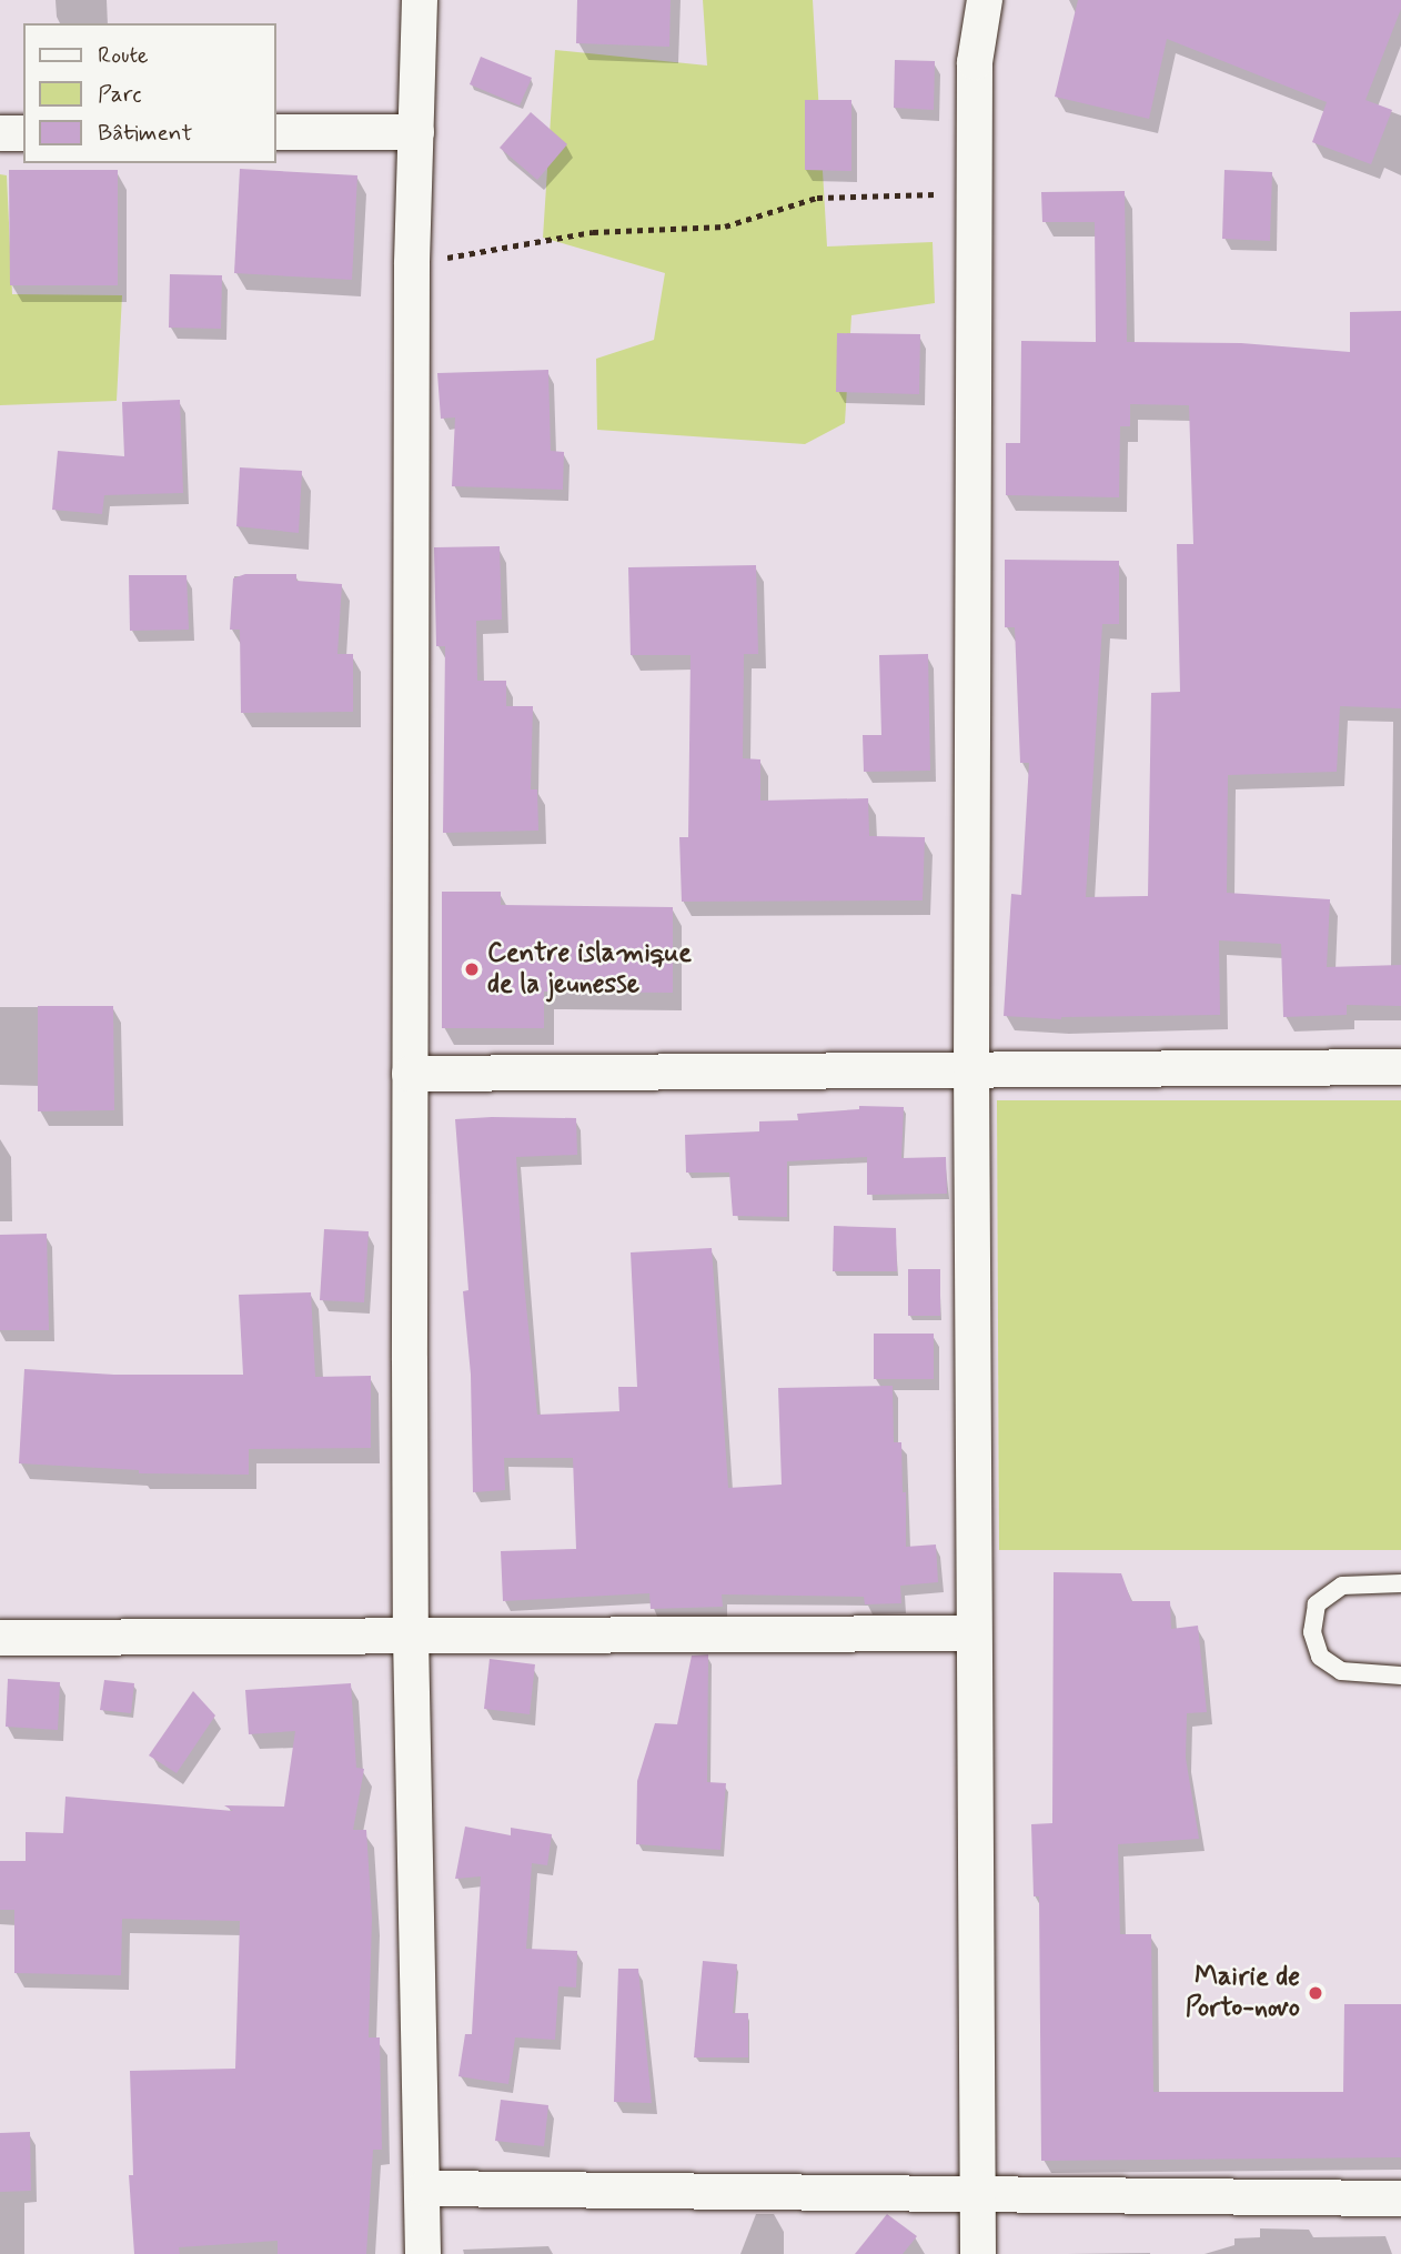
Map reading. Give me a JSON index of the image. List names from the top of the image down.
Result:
{
  "places": ["Centre islamique de la jeunesse", "Mairie de Porto-novo"],
  "legend": ["Route", "Parc", "Bâtiment"]
}
